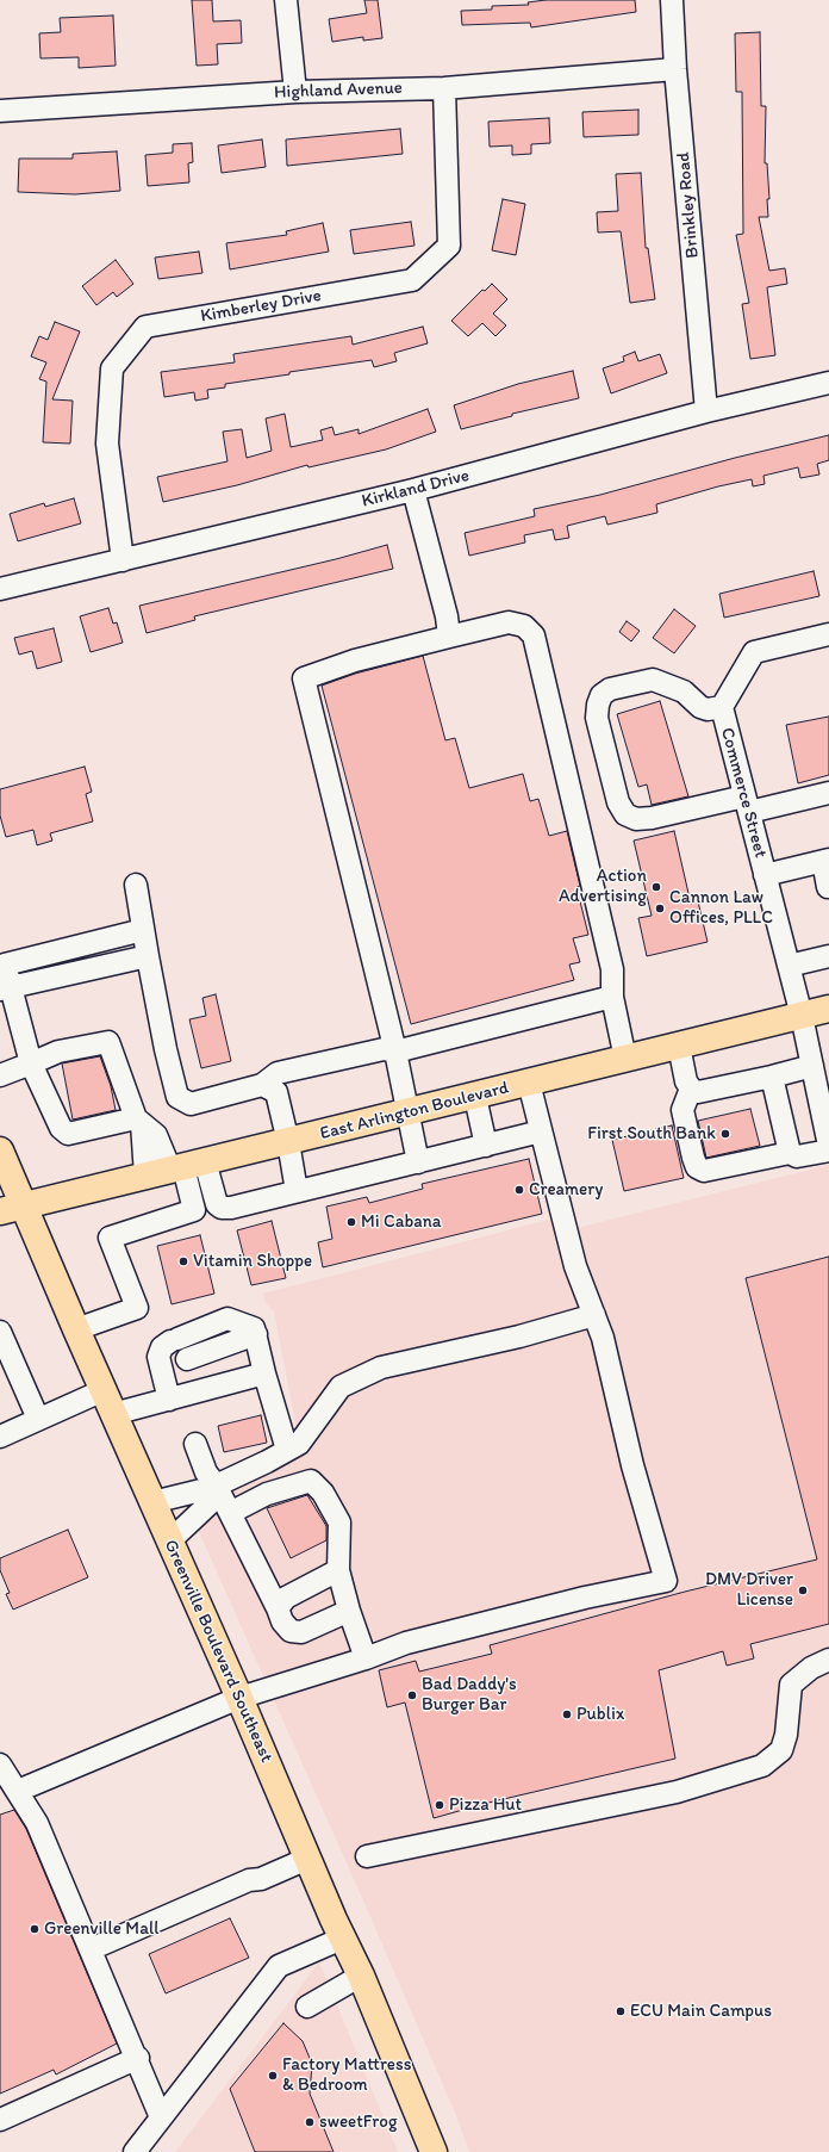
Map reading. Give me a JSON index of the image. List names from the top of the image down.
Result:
{
  "streets": {
    "main road": ["East Arlington Boulevard", "Greenville Boulevard Southeast"],
    "street": [
      "Highland Avenue",
      "Brinkley Road",
      "Kimberley Drive",
      "Kirkland Drive",
      "Commerce Street"
    ]
  },
  "crossings": [
    ["Highland Avenue", "Brinkley Road"],
    ["Highland Avenue", "Kimberley Drive"],
    ["Brinkley Road", "Kirkland Drive"],
    ["Kimberley Drive", "Kirkland Drive"],
    ["Commerce Street", "East Arlington Boulevard"],
    ["East Arlington Boulevard", "Greenville Boulevard Southeast"]
  ],
  "places": [
    "Action Advertising",
    "Cannon Law Offices, PLLC",
    "First South Bank",
    "Creamery",
    "Mi Cabana",
    "Vitamin Shoppe",
    "DMV Driver License",
    "Bad Daddy's Burger Bar",
    "Publix",
    "Pizza Hut",
    "Greenville Mall",
    "ECU Main Campus",
    "Factory Mattress & Bedroom",
    "sweetFrog"
  ]
}
